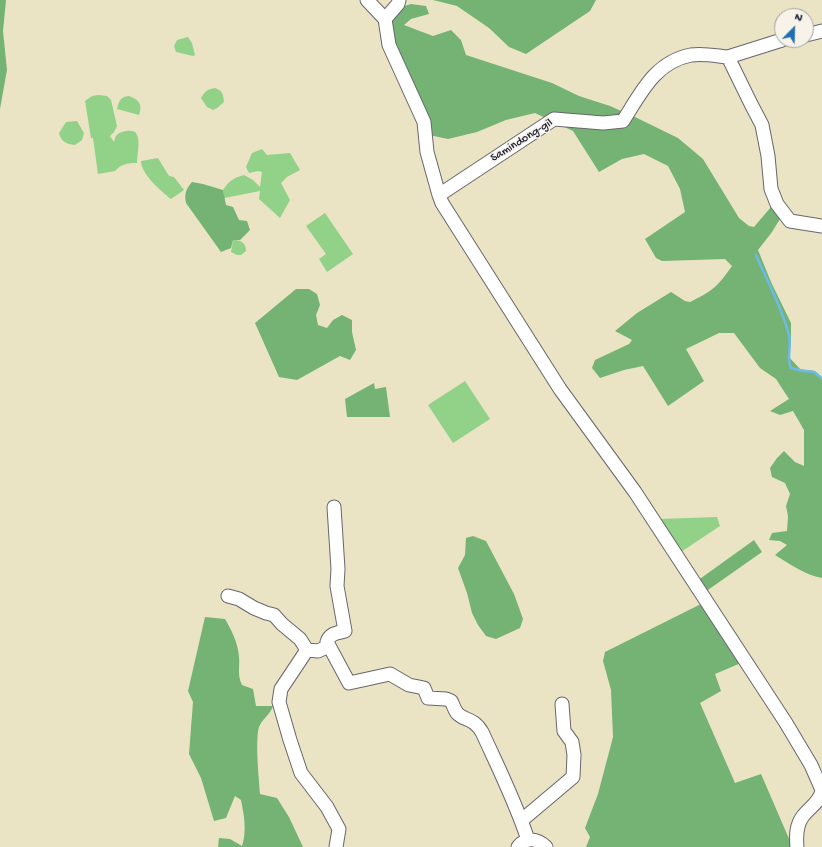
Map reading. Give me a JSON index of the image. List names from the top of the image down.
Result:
{
  "streets": {
    "street": ["Samindong-gil"]
  },
  "north": "top right"
}
